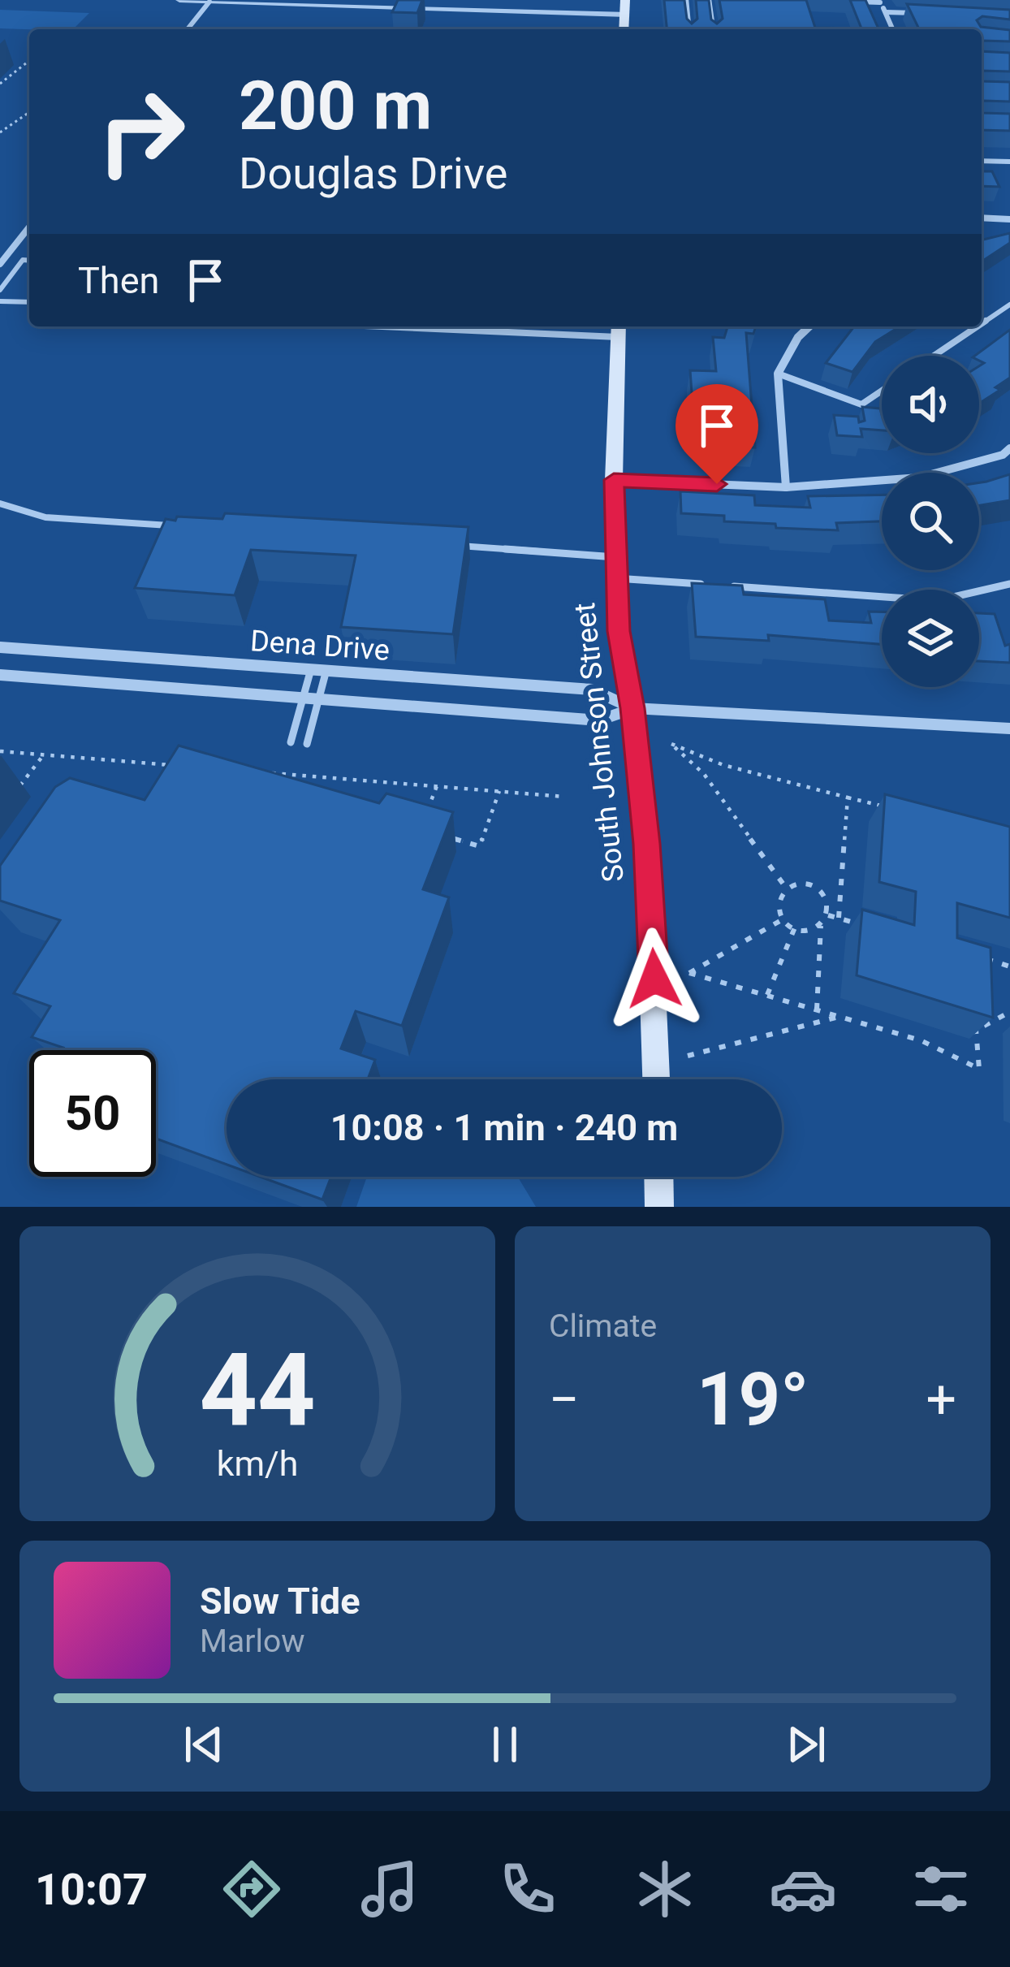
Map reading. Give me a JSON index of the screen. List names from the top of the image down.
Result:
{
  "streets": {
    "main road": ["South Johnson Street"],
    "street": ["Dena Drive"]
  },
  "crossings": [
    ["Dena Drive", "South Johnson Street"]
  ],
  "page": {
    "turn": ["200 m", "Douglas Drive"],
    "then": "Then",
    "limit": "50",
    "trip": "10:08 · 1 min · 240 m",
    "tile": "Climate",
    "heat": ["−", "19°", "+"],
    "song": ["Slow Tide", "Marlow"],
    "tabs": "10:07",
    "gauge": ["44", "km/h"]
  }
}
